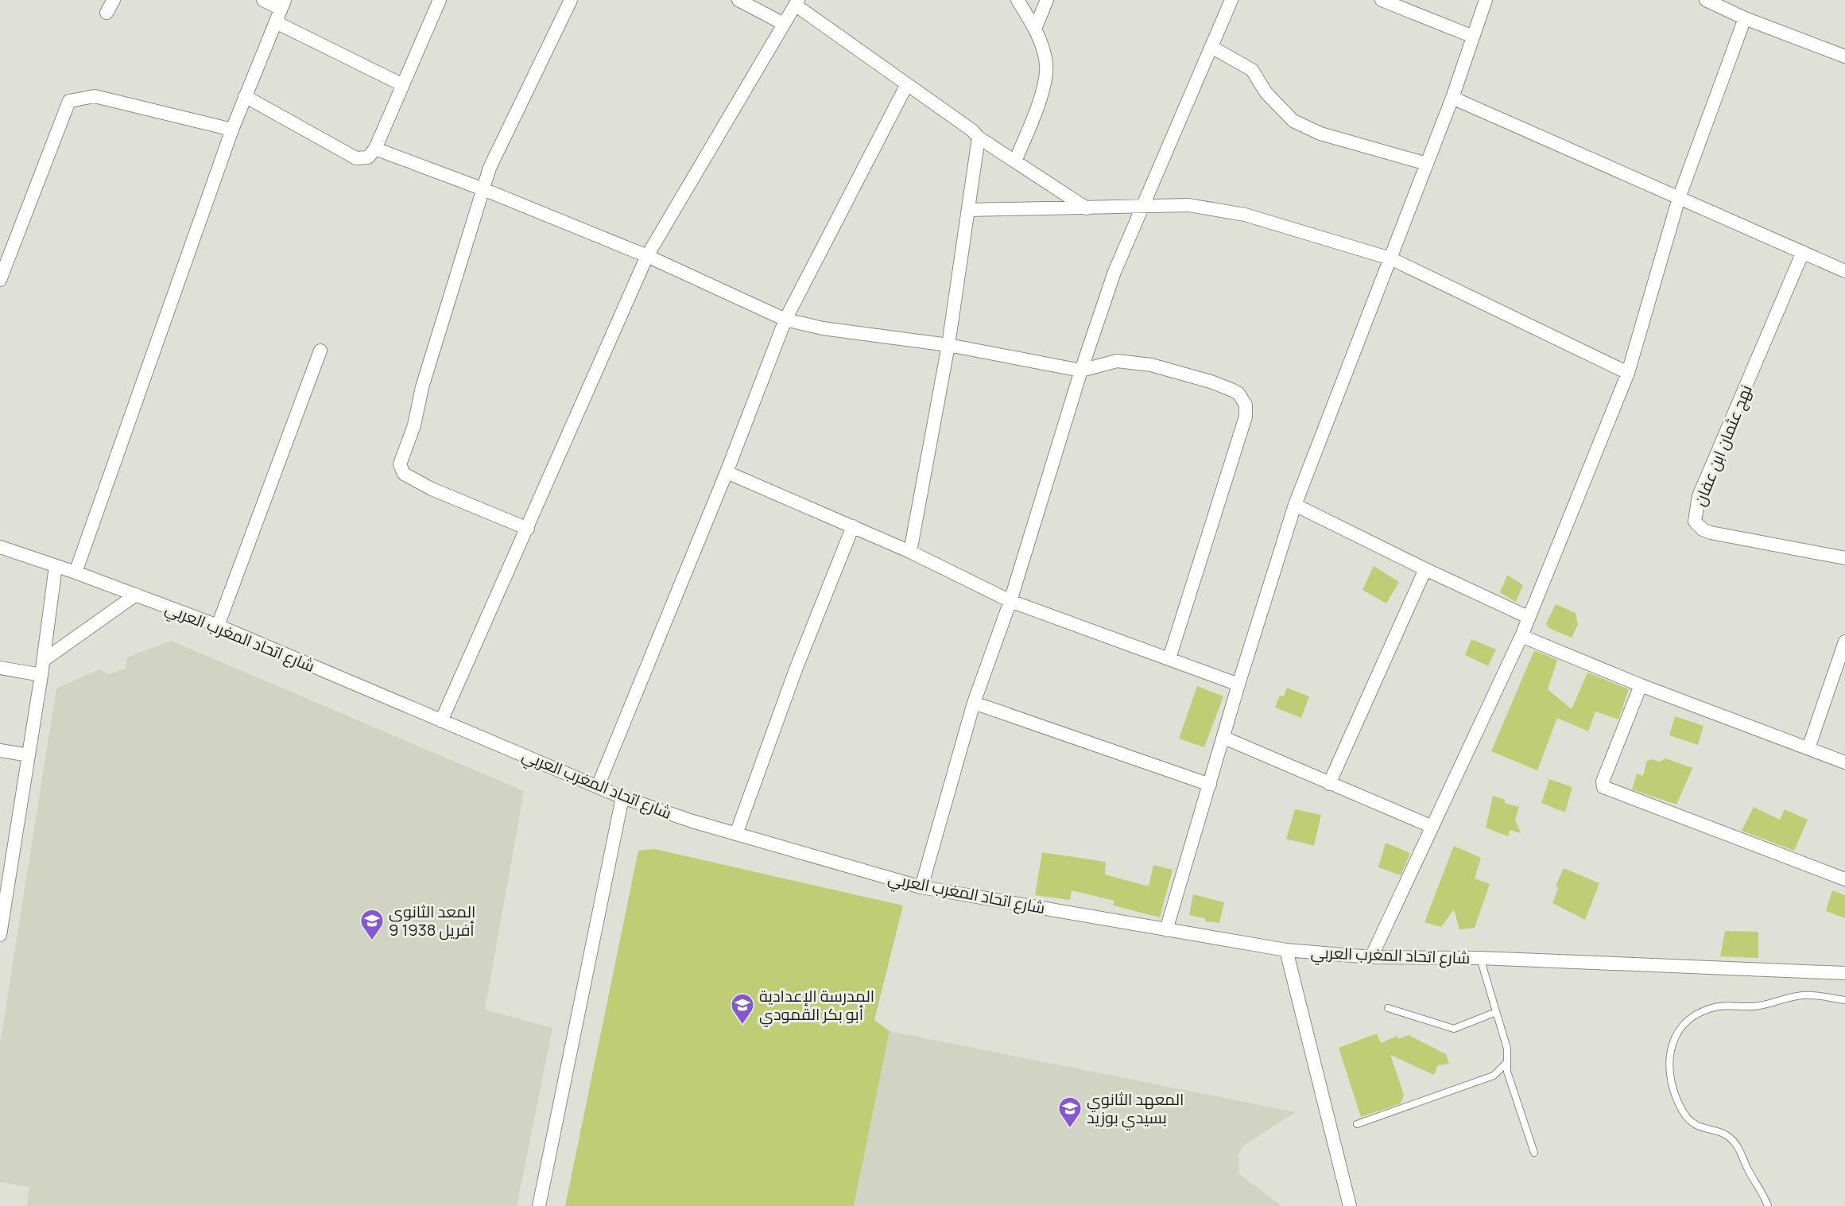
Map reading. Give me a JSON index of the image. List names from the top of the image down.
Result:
{
  "streets": {
    "street": ["نهج عثمان ابن عفان", "شارع اتحاد المغرب العربي"]
  },
  "places": {
    "school or university": ["المعد الثانوي 9 أفريل 1938", "المدرسة الإعدادية أبو بكر القمودي", "المعهد الثانوي بسيدي بوزيد"]
  }
}
